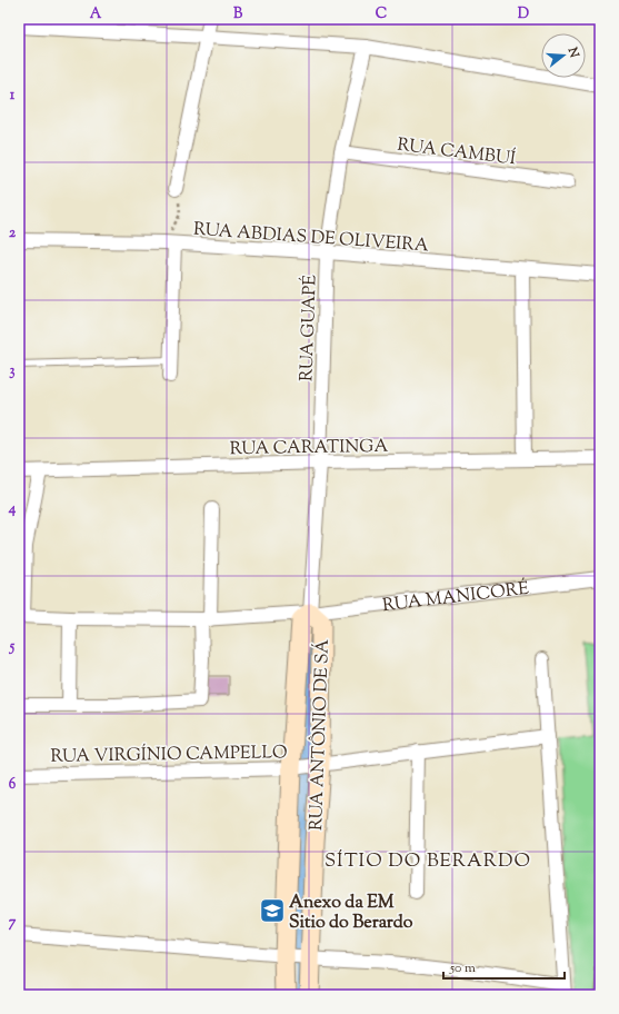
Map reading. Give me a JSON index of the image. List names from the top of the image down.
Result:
{
  "streets": {
    "street": [
      "RUA CAMBUÍ",
      "RUA ABDIAS DE OLIVEIRA",
      "RUA GUAPÉ",
      "RUA CARATINGA",
      "RUA MANICORÉ",
      "RUA ANTÔNIO DE SÁ",
      "RUA VIRGÍNIO CAMPELLO"
    ]
  },
  "crossings": [
    ["RUA CAMBUÍ", "RUA GUAPÉ"],
    ["RUA ABDIAS DE OLIVEIRA", "RUA GUAPÉ"],
    ["RUA GUAPÉ", "RUA CARATINGA"],
    ["RUA GUAPÉ", "RUA MANICORÉ"],
    ["RUA GUAPÉ", "RUA ANTÔNIO DE SÁ"],
    ["RUA MANICORÉ", "RUA ANTÔNIO DE SÁ"],
    ["RUA ANTÔNIO DE SÁ", "RUA VIRGÍNIO CAMPELLO"]
  ],
  "districts": ["SÍTIO DO BERARDO"],
  "places": {
    "school or university": ["Anexo da EM Sitio do Berardo"]
  },
  "scale_bar": "50 m",
  "north": "right",
  "grid": {
    "columns": [
      "A",
      "B",
      "C",
      "D"
    ],
    "rows": [
      "1",
      "2",
      "3",
      "4",
      "5",
      "6",
      "7"
    ]
  }
}
